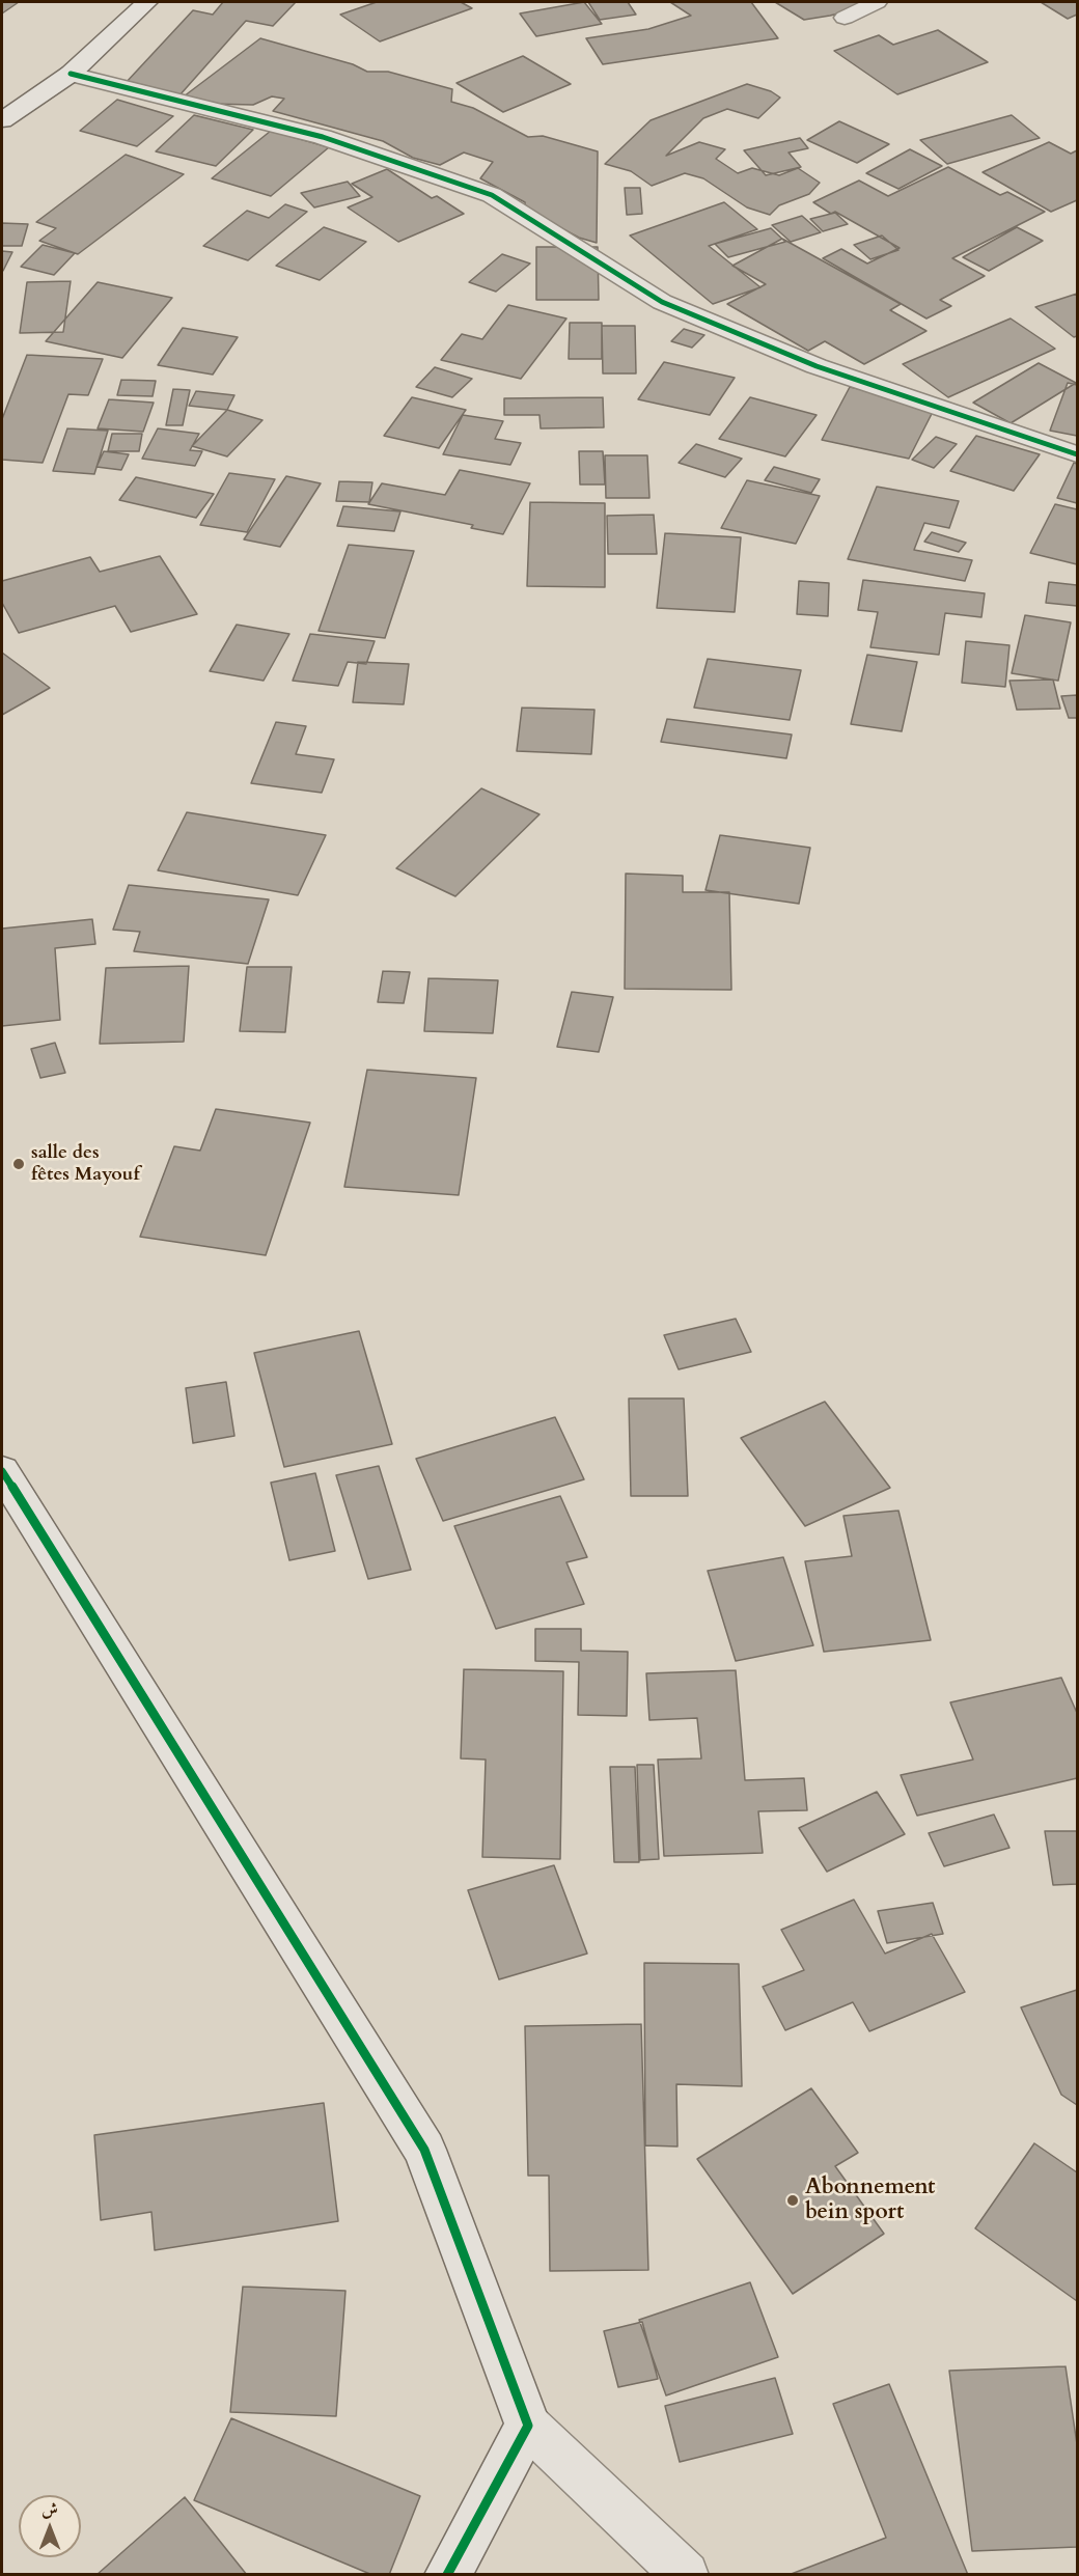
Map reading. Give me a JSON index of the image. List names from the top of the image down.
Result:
{
  "places": ["salle des fêtes Mayouf", "Abonnement bein sport"],
  "north": "top"
}
